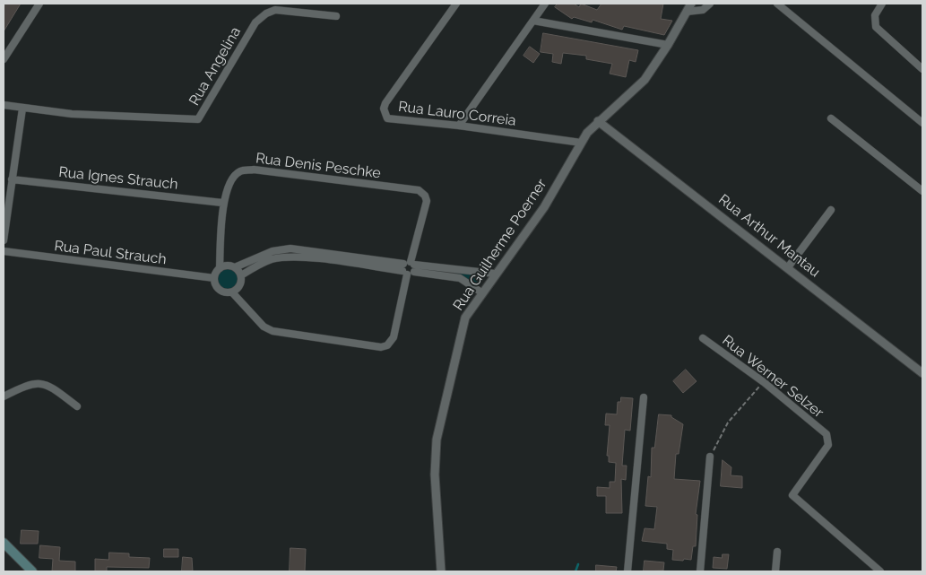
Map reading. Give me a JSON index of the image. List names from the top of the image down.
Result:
{
  "streets": {
    "street": [
      "Rua Angelina",
      "Rua Lauro Correia",
      "Rua Denis Peschke",
      "Rua Ignes Strauch",
      "Rua Arthur Mantau",
      "Rua Guilherme Poerner",
      "Rua Paul Strauch",
      "Rua Werner Selzer"
    ]
  },
  "crossings": [
    ["Rua Lauro Correia", "Rua Guilherme Poerner"],
    ["Rua Denis Peschke", "Rua Ignes Strauch"],
    ["Rua Denis Peschke", "Rua Paul Strauch"],
    ["Rua Arthur Mantau", "Rua Guilherme Poerner"]
  ]
}
